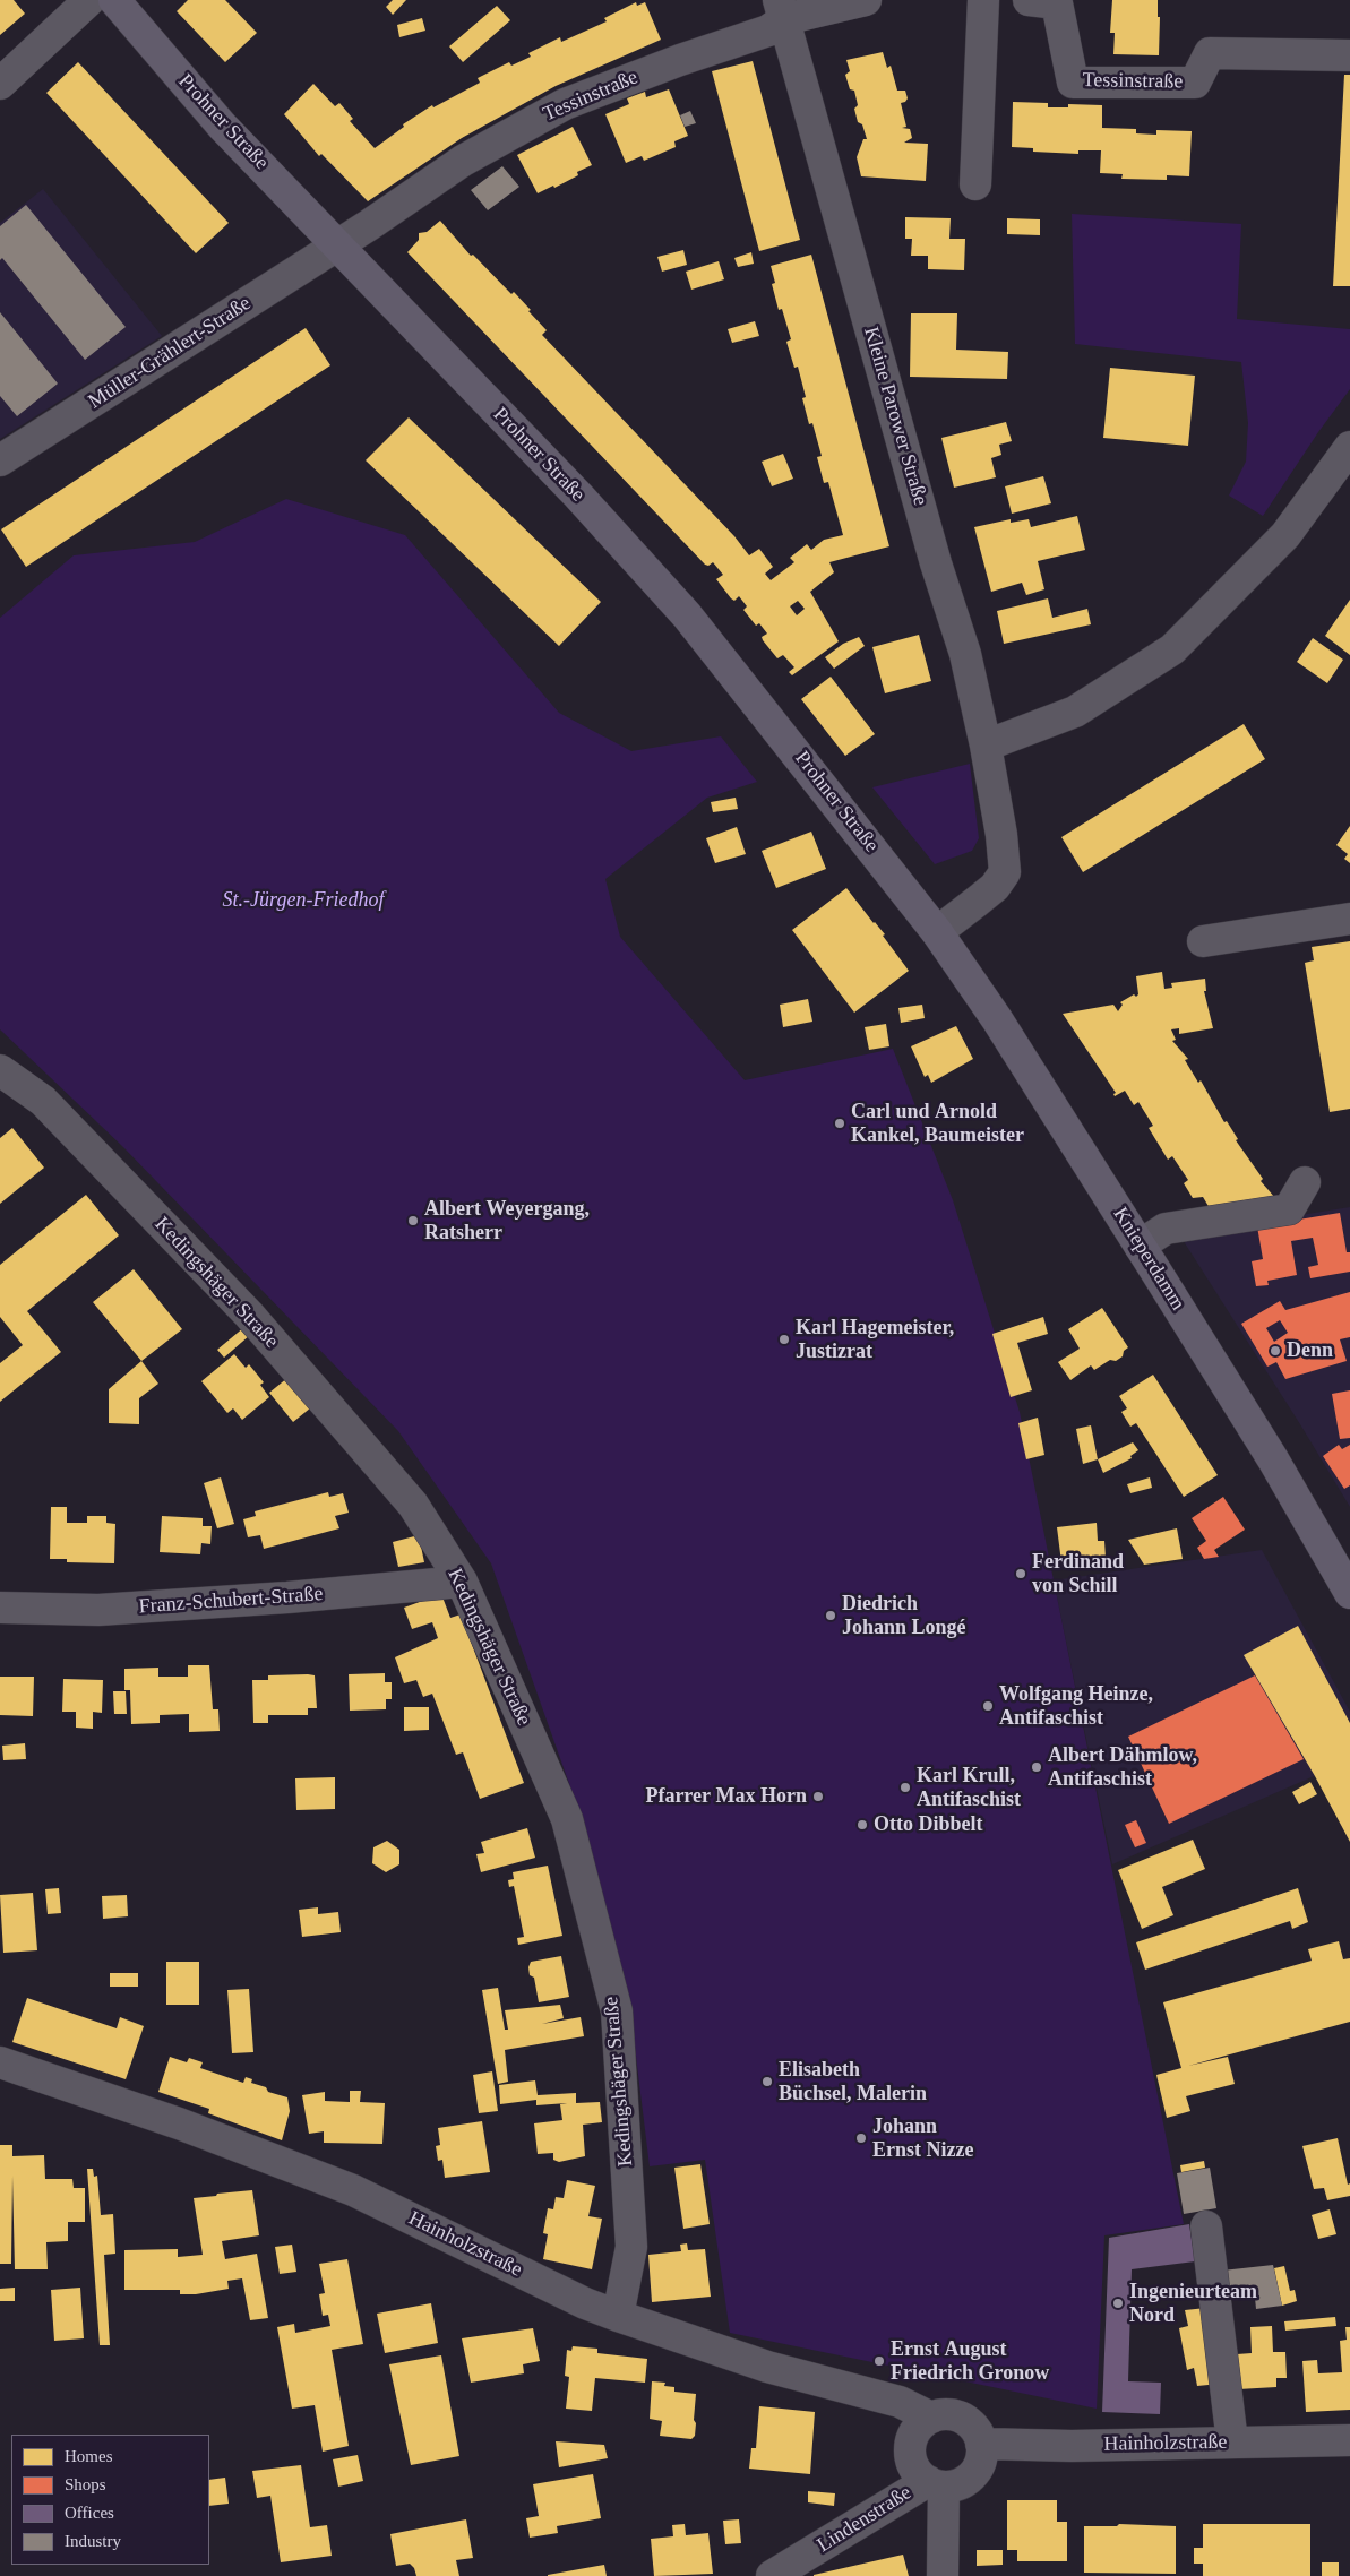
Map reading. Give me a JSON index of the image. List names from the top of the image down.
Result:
{
  "streets": {
    "main road": ["Prohner Straße", "Knieperdamm"],
    "street": [
      "Tessinstraße",
      "Müller-Grählert-Straße",
      "Kleine Parower Straße",
      "Kedingshäger Straße",
      "Franz-Schubert-Straße",
      "Hainholzstraße",
      "Lindenstraße"
    ]
  },
  "crossings": [
    ["Tessinstraße", "Prohner Straße"],
    ["Tessinstraße", "Müller-Grählert-Straße"],
    ["Tessinstraße", "Kleine Parower Straße"],
    ["Prohner Straße", "Müller-Grählert-Straße"],
    ["Prohner Straße", "Kleine Parower Straße"],
    ["Prohner Straße", "Knieperdamm"],
    ["Kleine Parower Straße", "Knieperdamm"],
    ["Kedingshäger Straße", "Franz-Schubert-Straße"],
    ["Kedingshäger Straße", "Hainholzstraße"],
    ["Hainholzstraße", "Lindenstraße"]
  ],
  "parks": ["St.-Jürgen-Friedhof"],
  "places": [
    "Carl und Arnold Kankel, Baumeister",
    "Albert Weyergang, Ratsherr",
    "Karl Hagemeister, Justizrat",
    "Denn",
    "Ferdinand von Schill",
    "Diedrich Johann Longé",
    "Wolfgang Heinze, Antifaschist",
    "Albert Dähmlow, Antifaschist",
    "Karl Krull, Antifaschist",
    "Pfarrer Max Horn",
    "Otto Dibbelt",
    "Elisabeth Büchsel, Malerin",
    "Johann Ernst Nizze",
    "Ingenieurteam Nord",
    "Ernst August Friedrich Gronow"
  ],
  "legend": [
    "Homes",
    "Shops",
    "Offices",
    "Industry"
  ]
}
